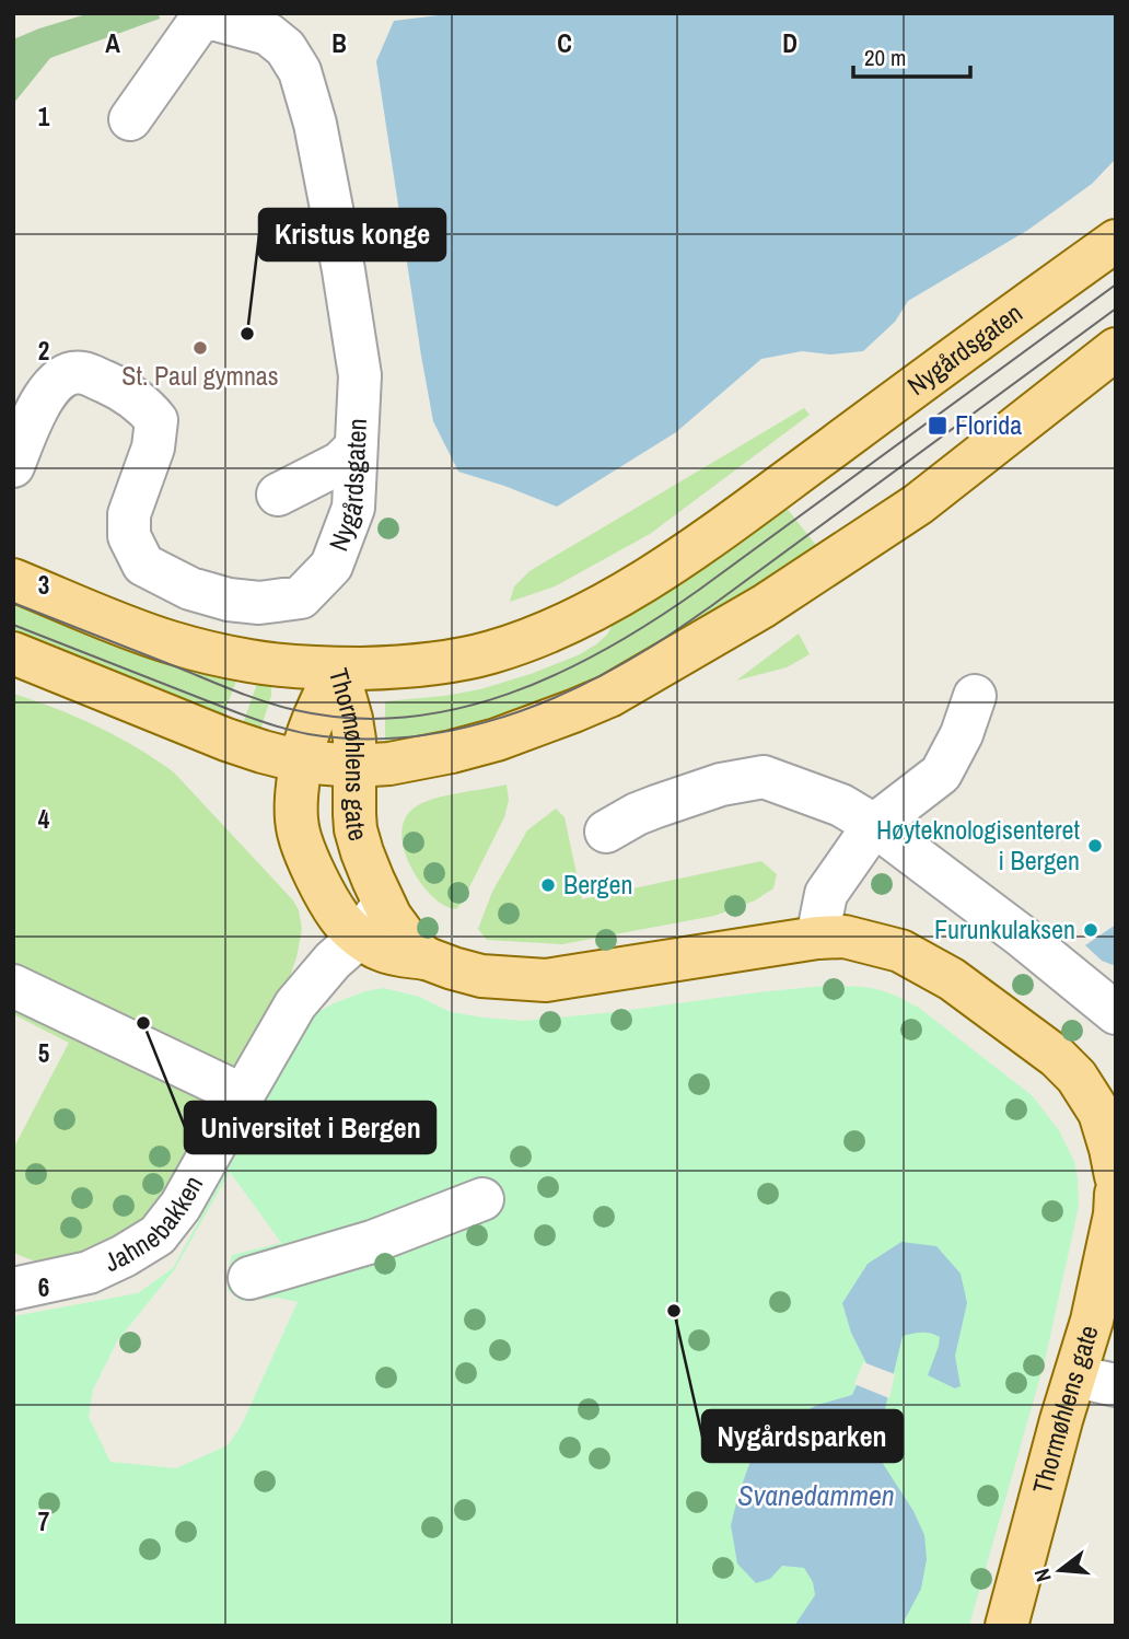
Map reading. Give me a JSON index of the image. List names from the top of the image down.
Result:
{
  "streets": {
    "main road": ["Nygårdsgaten", "Thormøhlens gate"],
    "street": ["Jahnebakken"]
  },
  "crossings": [
    ["Nygårdsgaten", "Thormøhlens gate"],
    ["Thormøhlens gate", "Jahnebakken"]
  ],
  "water": ["Svanedammen"],
  "places": {
    "other": [
      "Kristus konge",
      "St. Paul gymnas",
      "Høyteknologisenteret i Bergen",
      "Bergen",
      "Furunkulaksen",
      "Universitet i Bergen",
      "Nygårdsparken"
    ],
    "transit": ["Florida"]
  },
  "scale_bar": "20 m",
  "north": "left",
  "grid": {
    "columns": [
      "A",
      "B",
      "C",
      "D"
    ],
    "rows": [
      "1",
      "2",
      "3",
      "4",
      "5",
      "6",
      "7"
    ]
  }
}
